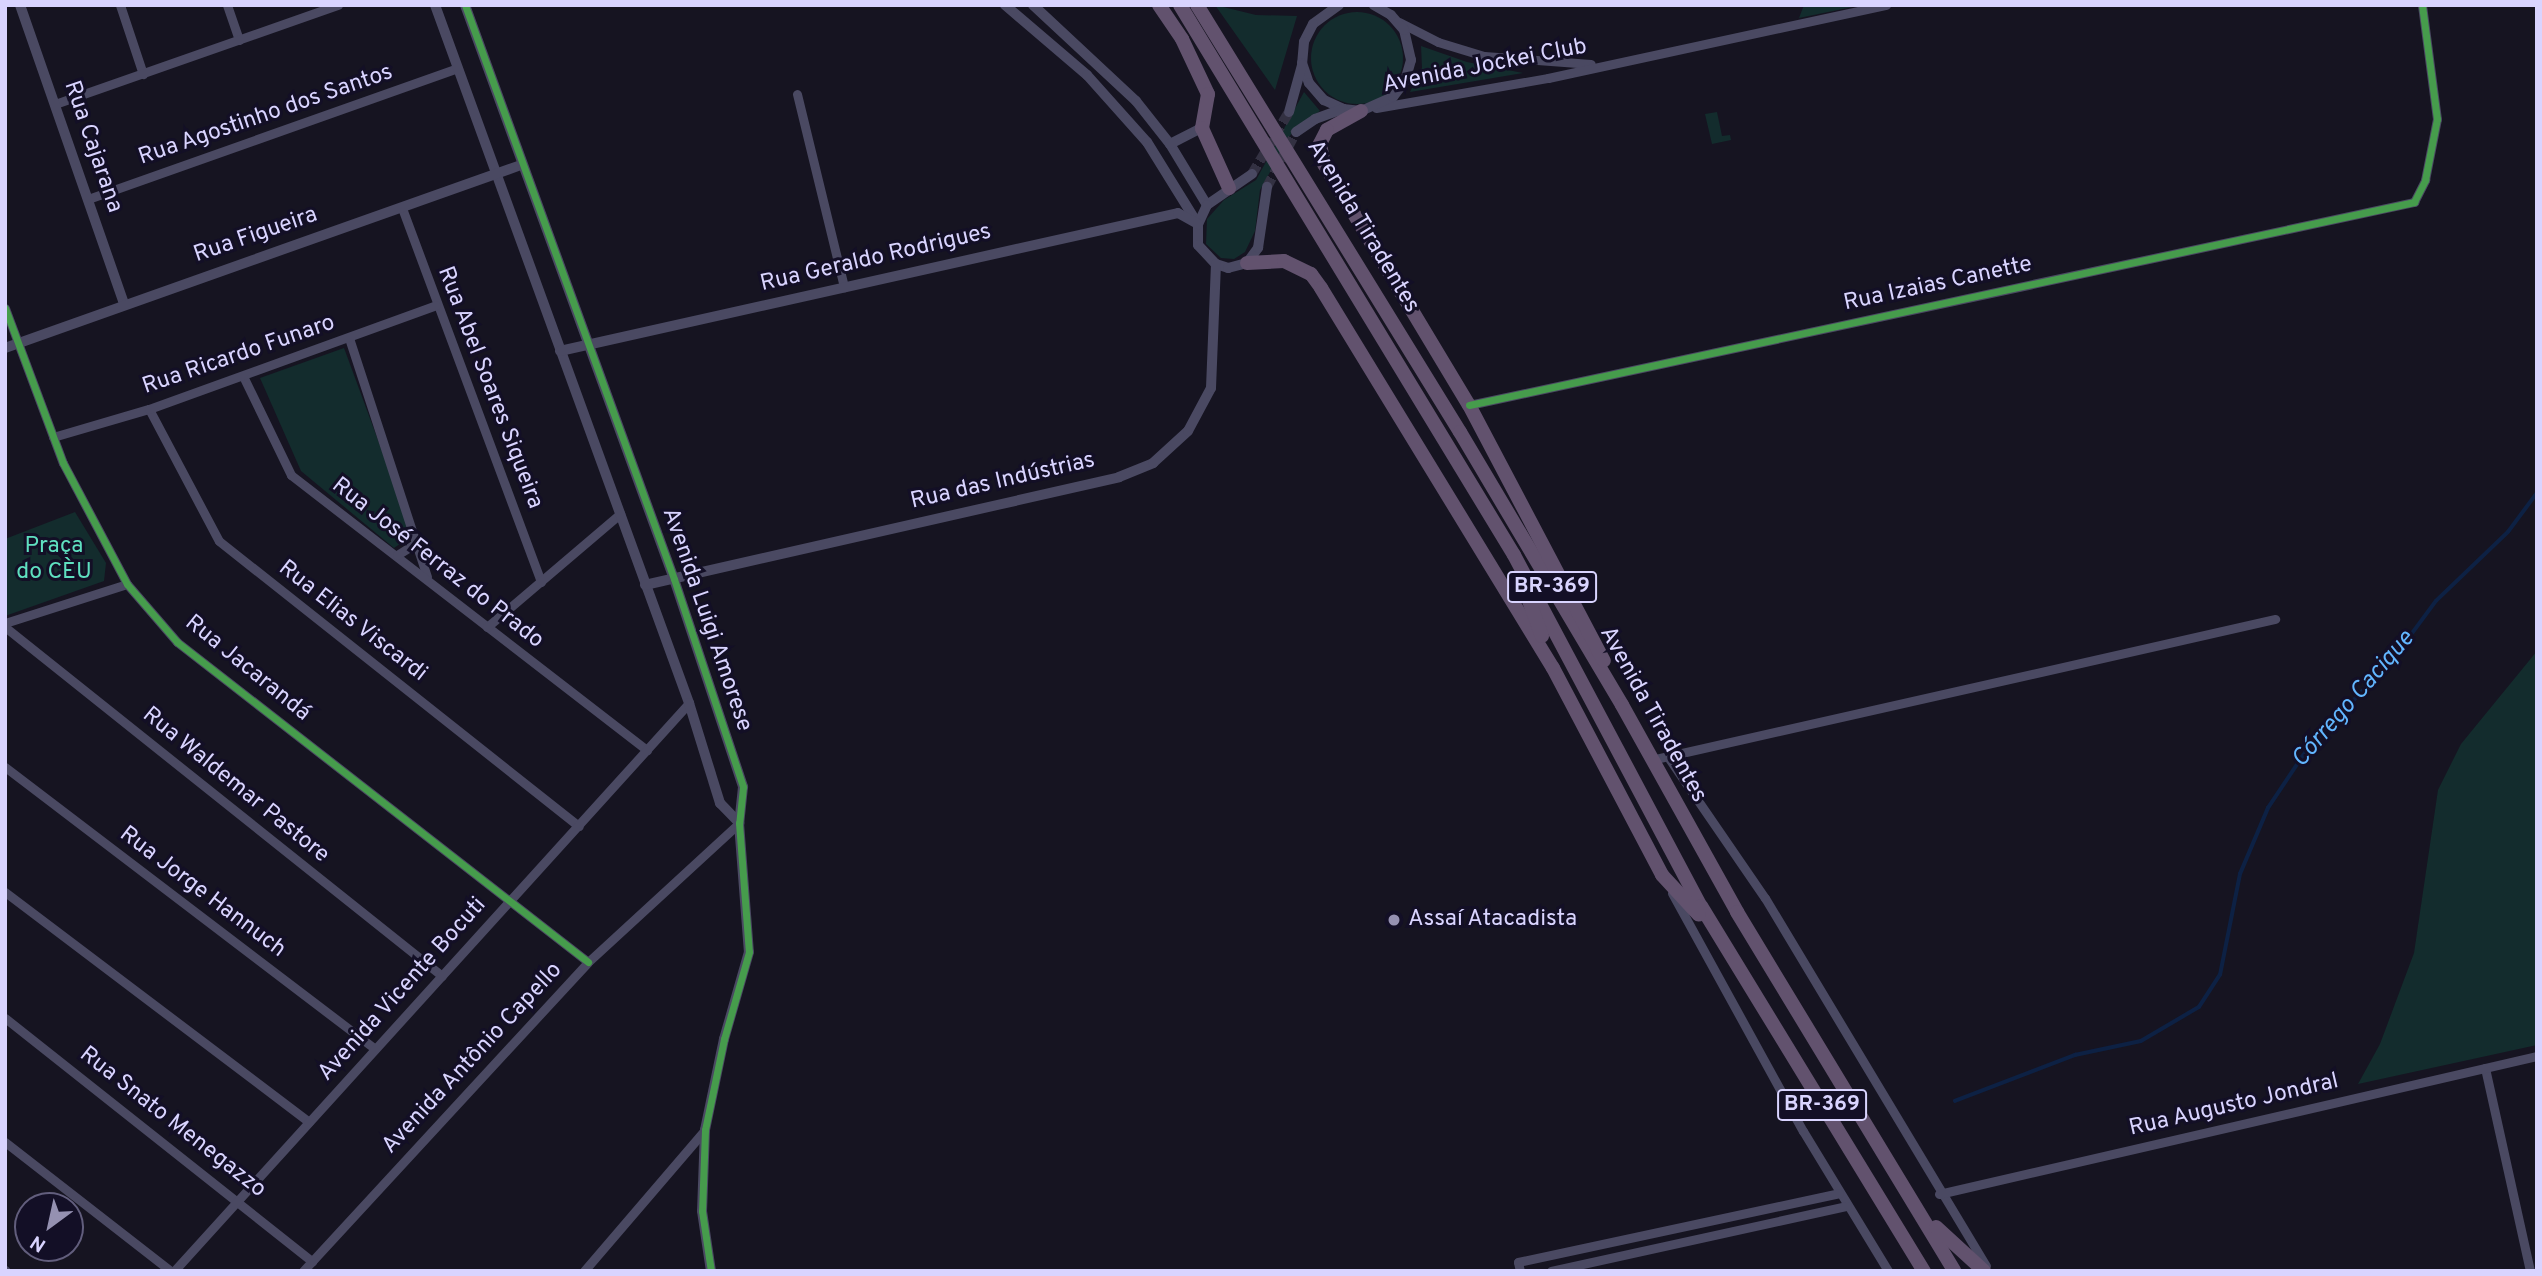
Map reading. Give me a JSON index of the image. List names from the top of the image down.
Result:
{
  "streets": {
    "highway": ["Avenida Tiradentes", "BR-369"],
    "street": [
      "Avenida Jockei Club",
      "Rua Agostinho dos Santos",
      "Rua Cajarana",
      "Rua Figueira",
      "Rua Geraldo Rodrigues",
      "Rua Izaias Canette",
      "Rua Ricardo Funaro",
      "Rua Abel Soares Siqueira",
      "Rua das Indústrias",
      "Rua José Ferraz do Prado",
      "Avenida Luigi Amorese",
      "Rua Elias Viscardi",
      "Rua Jacarandá",
      "Rua Waldemar Pastore",
      "Rua Jorge Hannuch",
      "Avenida Vicente Bocuti",
      "Avenida Antônio Capello",
      "Rua Augusto Jondral",
      "Rua Snato Menegazzo"
    ]
  },
  "crossings": [
    ["Rua Agostinho dos Santos", "Rua Cajarana"],
    ["Rua Agostinho dos Santos", "Avenida Luigi Amorese"],
    ["Rua Cajarana", "Rua Figueira"],
    ["Rua Figueira", "Rua Abel Soares Siqueira"],
    ["Rua Figueira", "Avenida Luigi Amorese"],
    ["Rua Figueira", "Rua Jacarandá"],
    ["Rua Geraldo Rodrigues", "Avenida Luigi Amorese"],
    ["Rua Ricardo Funaro", "Rua Abel Soares Siqueira"],
    ["Rua Ricardo Funaro", "Rua José Ferraz do Prado"],
    ["Rua Ricardo Funaro", "Rua Elias Viscardi"],
    ["Rua Ricardo Funaro", "Rua Jacarandá"],
    ["Rua das Indústrias", "Avenida Luigi Amorese"],
    ["Rua José Ferraz do Prado", "Avenida Vicente Bocuti"],
    ["Avenida Luigi Amorese", "Avenida Vicente Bocuti"],
    ["Avenida Luigi Amorese", "Avenida Antônio Capello"],
    ["Rua Elias Viscardi", "Avenida Vicente Bocuti"],
    ["Rua Jacarandá", "Avenida Vicente Bocuti"],
    ["Rua Jacarandá", "Avenida Antônio Capello"],
    ["Rua Waldemar Pastore", "Avenida Vicente Bocuti"],
    ["Rua Jorge Hannuch", "Avenida Vicente Bocuti"],
    ["Avenida Vicente Bocuti", "Rua Snato Menegazzo"],
    ["Avenida Antônio Capello", "Rua Snato Menegazzo"]
  ],
  "water": ["Córrego Cacique"],
  "parks": ["Praça do CÈU"],
  "places": ["Assaí Atacadista"],
  "north": "bottom left"
}
